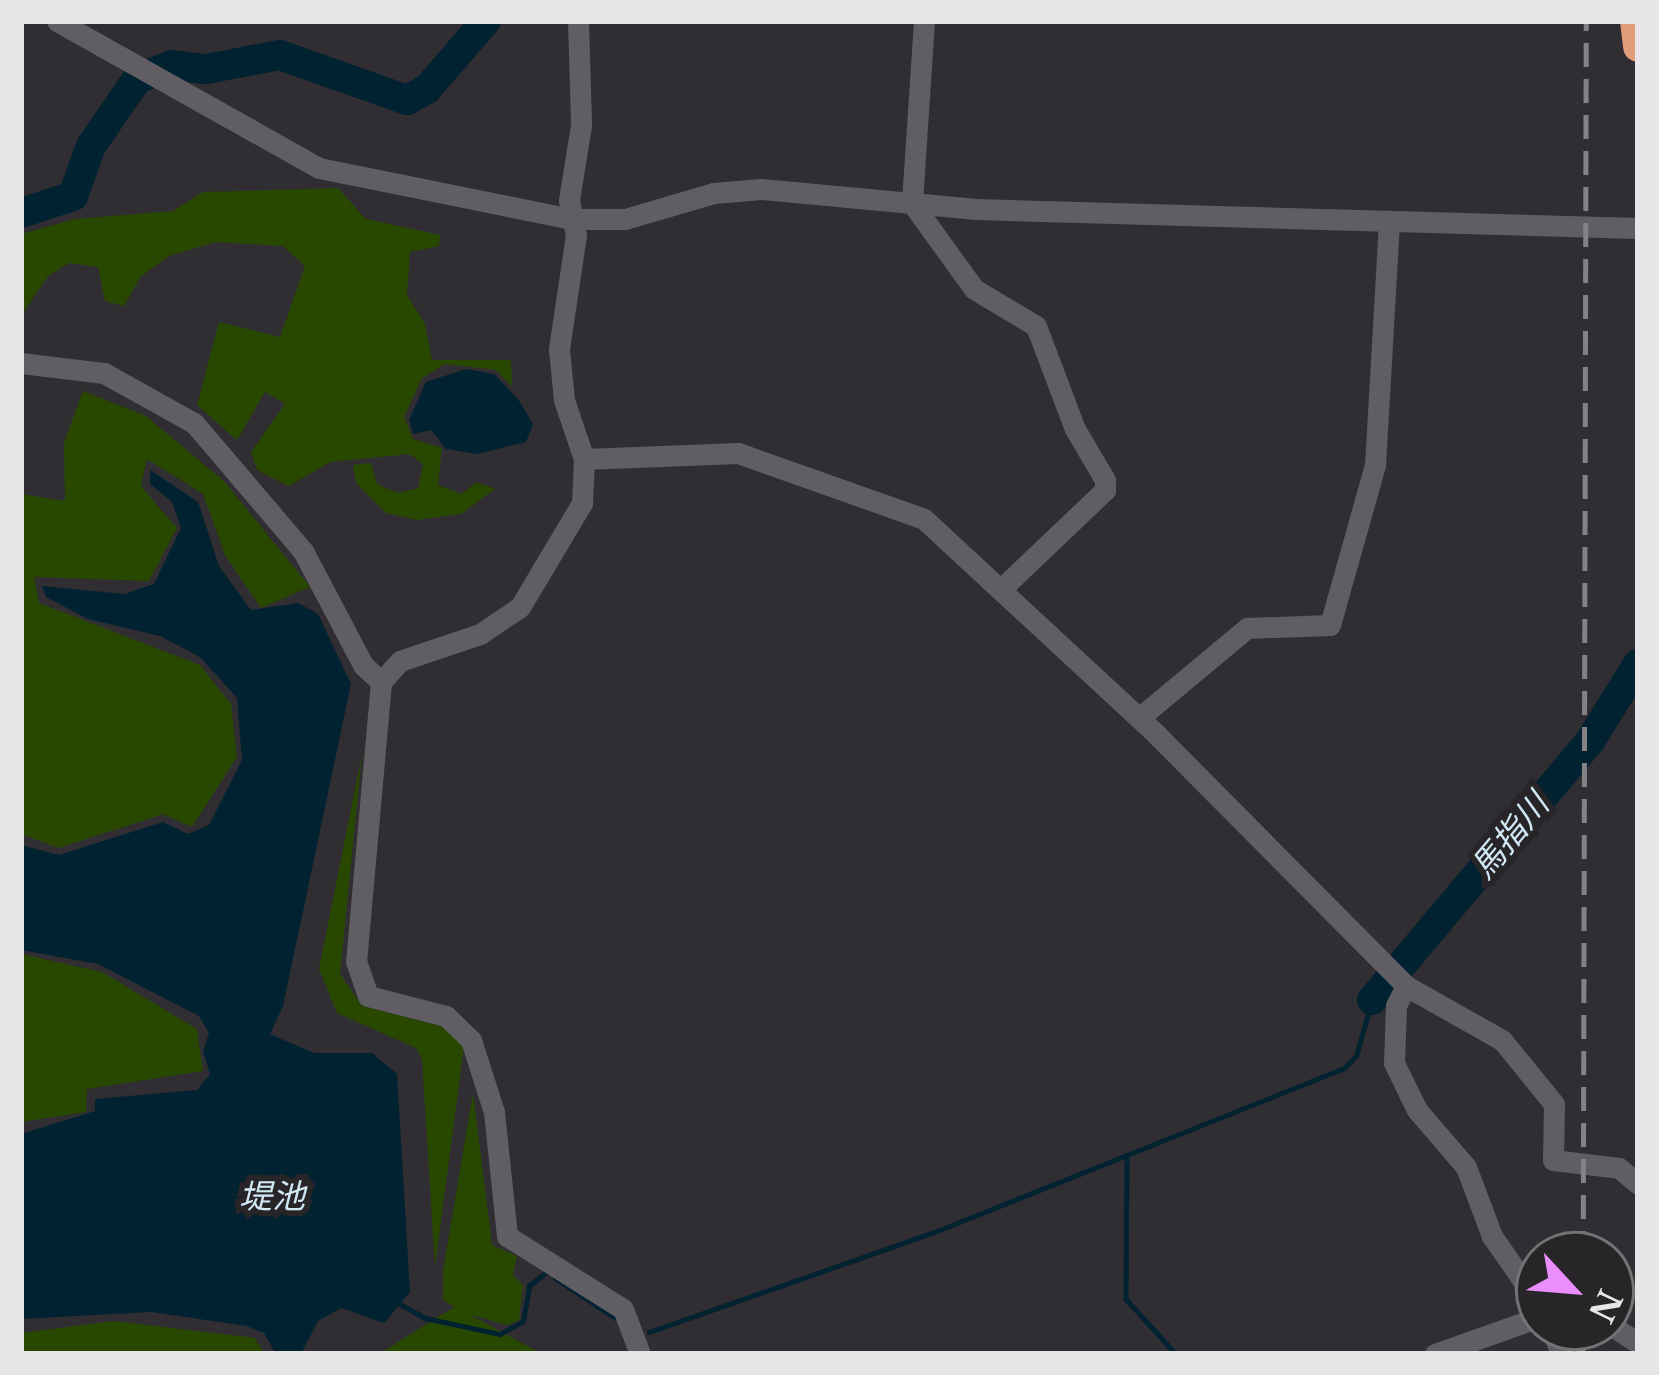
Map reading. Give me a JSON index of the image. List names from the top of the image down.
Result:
{
  "water": ["馬指川", "堤池"],
  "north": "bottom right"
}
